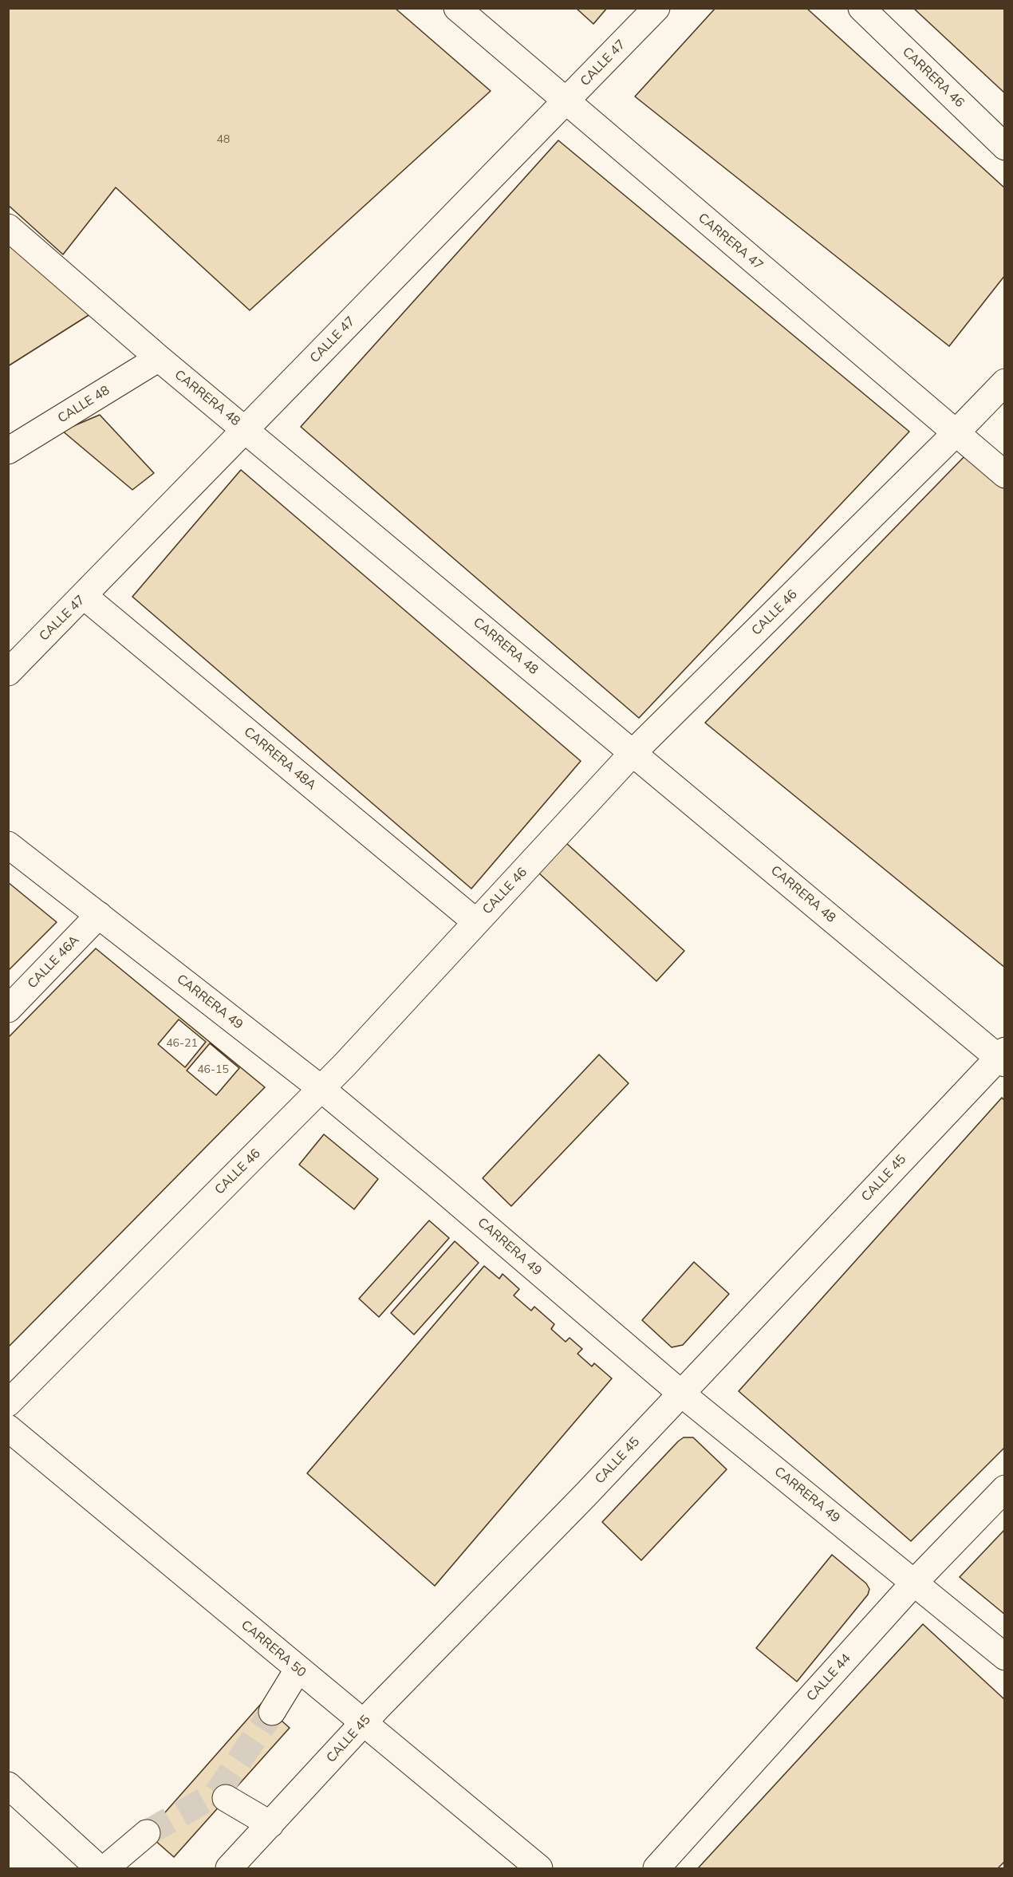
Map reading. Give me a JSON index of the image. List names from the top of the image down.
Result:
{
  "streets": {
    "street": [
      "CALLE 47",
      "CARRERA 46",
      "CARRERA 47",
      "CARRERA 48",
      "CALLE 48",
      "CALLE 46",
      "CARRERA 48A",
      "CALLE 46A",
      "CARRERA 49",
      "CALLE 45",
      "CARRERA 50",
      "CALLE 44"
    ]
  },
  "crossings": [
    ["CALLE 47", "CARRERA 47"],
    ["CALLE 47", "CARRERA 48"],
    ["CALLE 47", "CARRERA 48A"],
    ["CARRERA 47", "CALLE 46"],
    ["CARRERA 48", "CALLE 48"],
    ["CARRERA 48", "CALLE 46"],
    ["CARRERA 48", "CALLE 45"],
    ["CALLE 46", "CARRERA 48A"],
    ["CALLE 46", "CARRERA 49"],
    ["CALLE 46A", "CARRERA 49"],
    ["CARRERA 49", "CALLE 45"],
    ["CARRERA 49", "CALLE 44"],
    ["CALLE 45", "CARRERA 50"]
  ],
  "house_numbers": ["48", "46-21", "46-15"]
}
